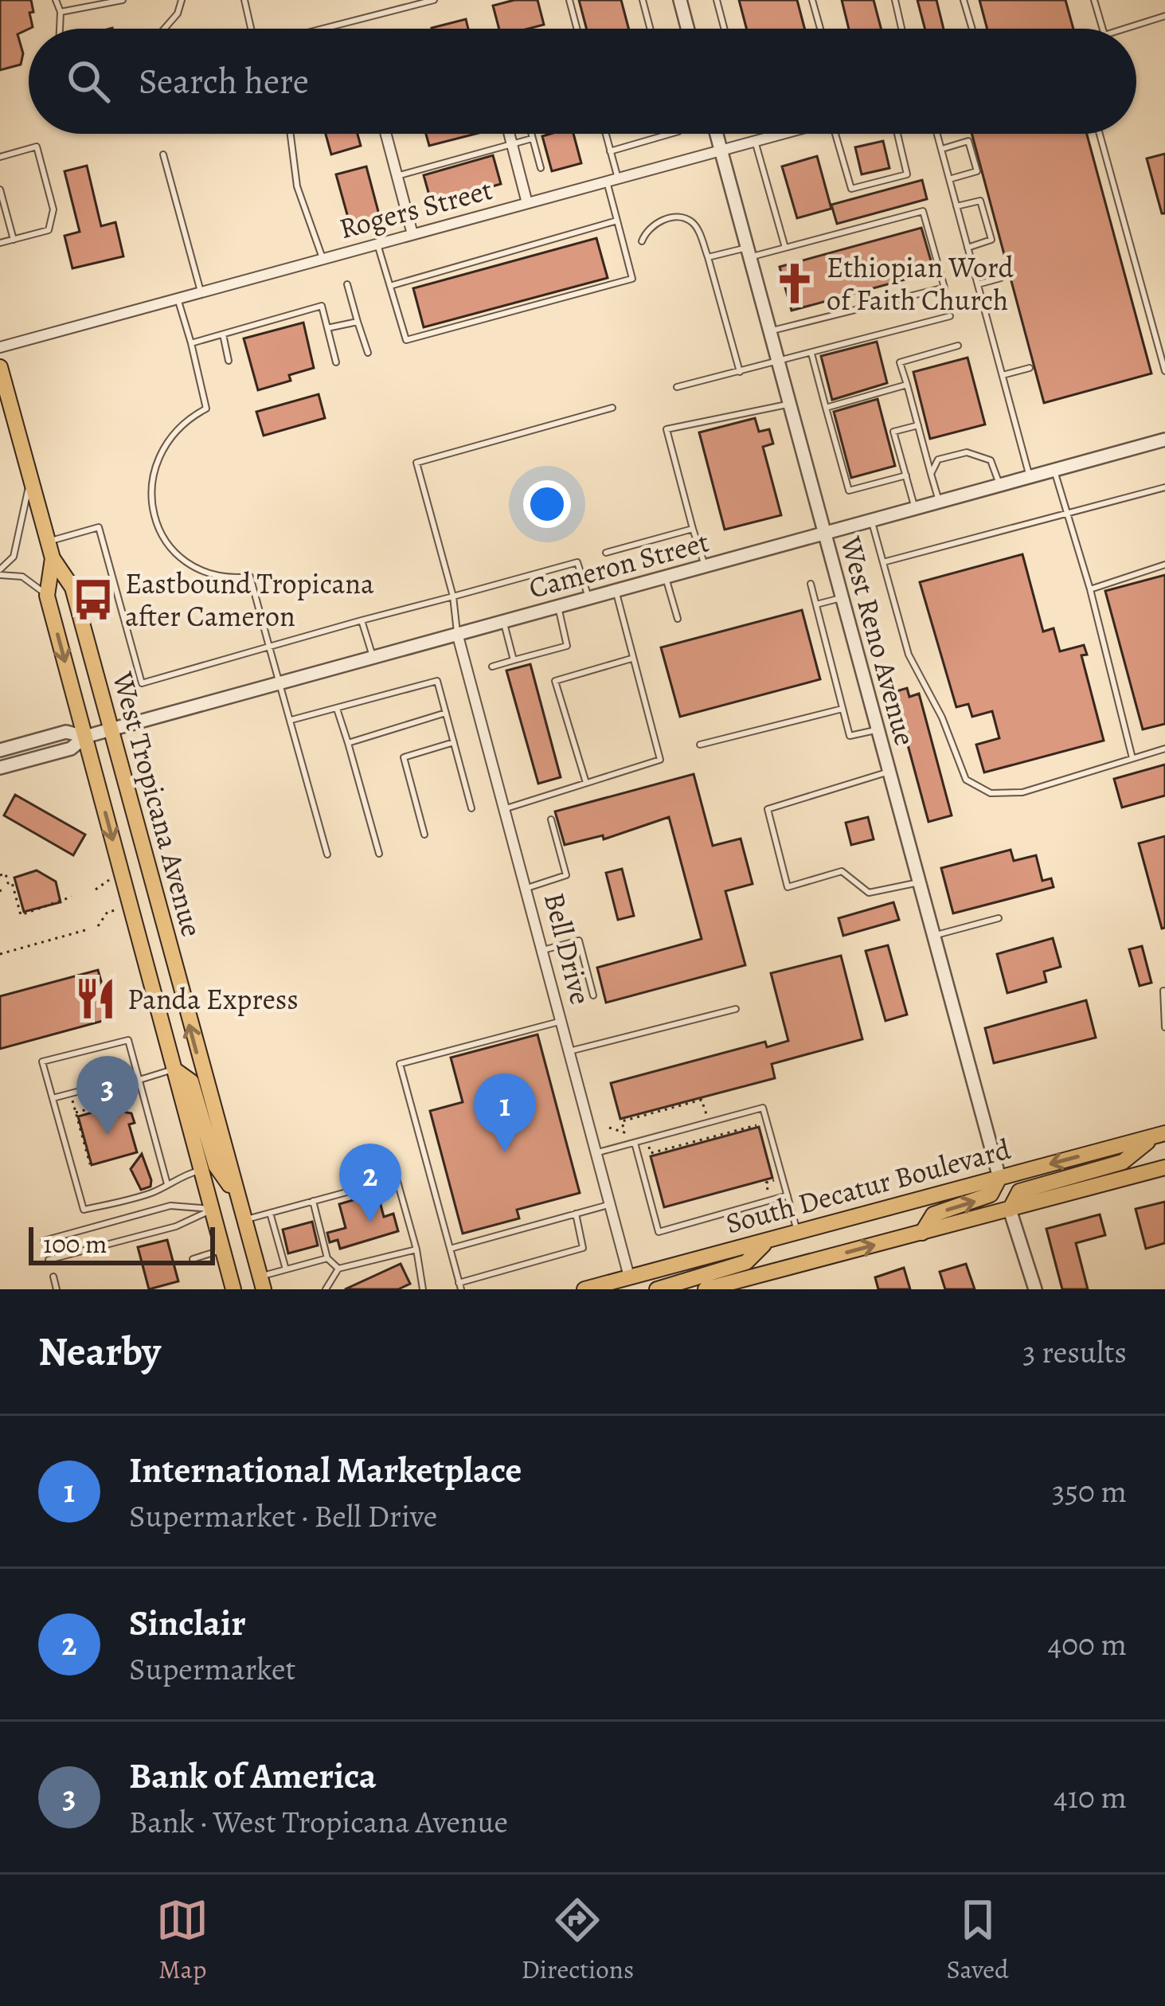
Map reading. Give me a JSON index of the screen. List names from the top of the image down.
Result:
{
  "streets": {
    "main road": ["West Tropicana Avenue", "South Decatur Boulevard"],
    "street": [
      "Rogers Street",
      "Cameron Street",
      "West Reno Avenue",
      "Bell Drive"
    ]
  },
  "crossings": [
    ["Rogers Street", "West Reno Avenue"],
    ["Cameron Street", "West Reno Avenue"],
    ["Cameron Street", "West Tropicana Avenue"],
    ["Cameron Street", "Bell Drive"],
    ["West Reno Avenue", "South Decatur Boulevard"],
    ["Bell Drive", "South Decatur Boulevard"]
  ],
  "places": {
    "church": ["Ethiopian Word of Faith Church"],
    "bus stop": ["Eastbound Tropicana after Cameron"],
    "restaurant": ["Panda Express"]
  },
  "scale_bar": "100 m",
  "page": {
    "search": "Search here",
    "pins": ["3", "1", "2"],
    "scale": "100 m",
    "heading": ["Nearby", "3 results"],
    "list": [
      {
        "mark": "1",
        "name": "International Marketplace",
        "note": "Supermarket · Bell Drive",
        "value": "350 m"
      },
      {
        "mark": "2",
        "name": "Sinclair",
        "note": "Supermarket",
        "value": "400 m"
      },
      {
        "mark": "3",
        "name": "Bank of America",
        "note": "Bank · West Tropicana Avenue",
        "value": "410 m"
      }
    ],
    "nav": ["Map", "Directions", "Saved"]
  }
}
